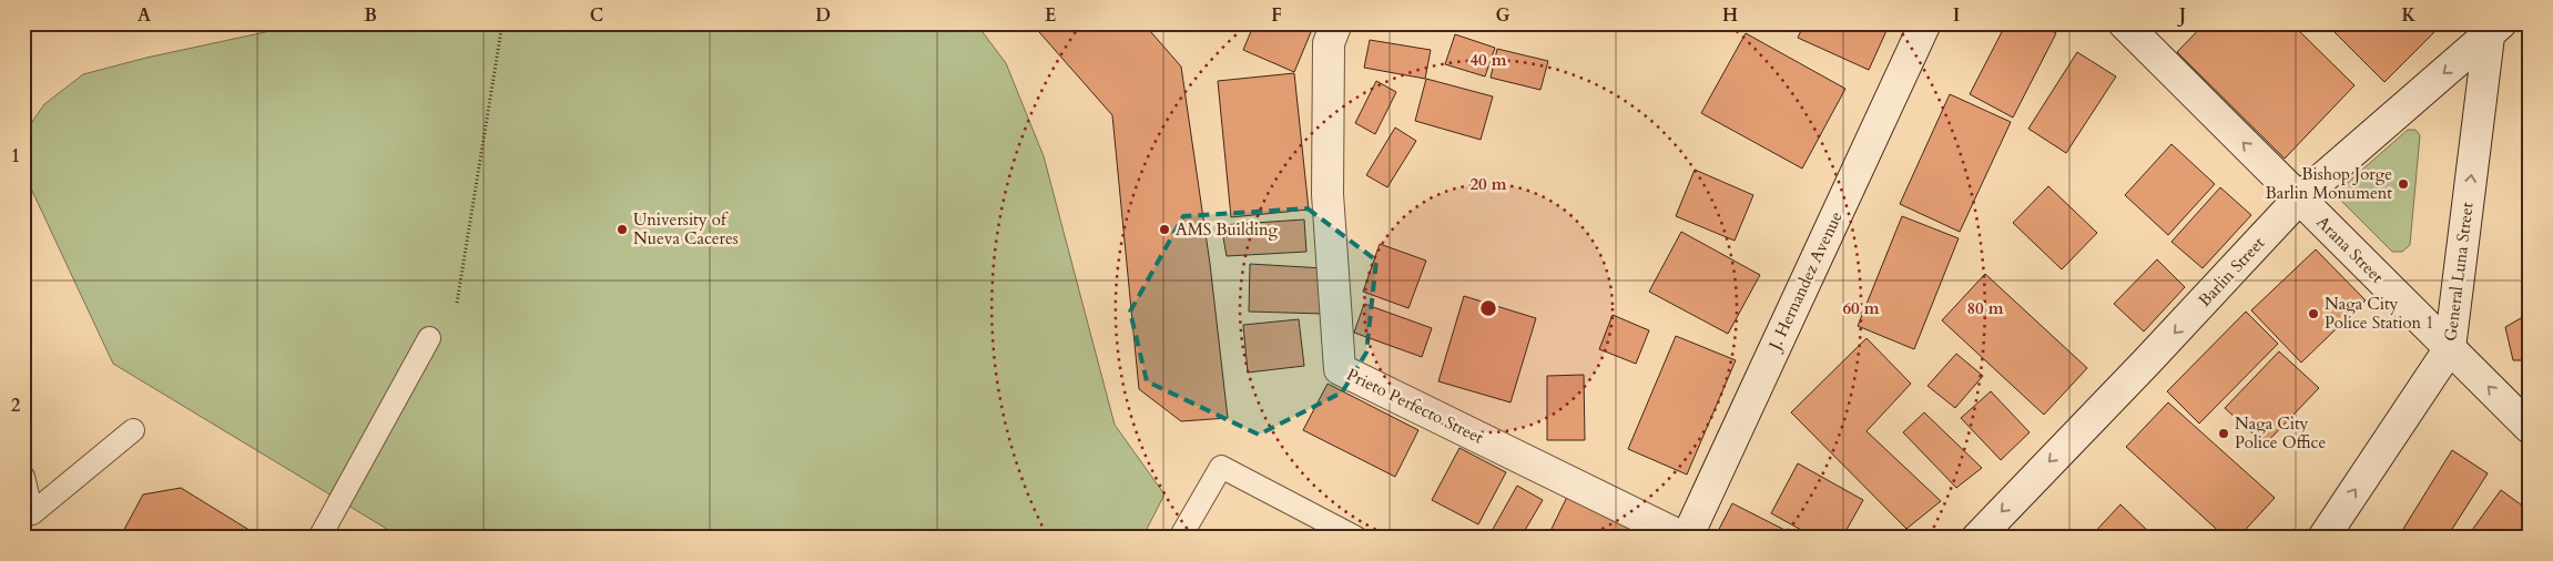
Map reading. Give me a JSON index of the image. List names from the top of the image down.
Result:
{
  "streets": {
    "street": [
      "Arana Street",
      "Barlin Street",
      "General Luna Street",
      "J. Hernandez Avenue",
      "Prieto Perfecto Street"
    ]
  },
  "crossings": [
    ["Arana Street", "Barlin Street"],
    ["Arana Street", "General Luna Street"],
    ["Barlin Street", "General Luna Street"],
    ["J. Hernandez Avenue", "Prieto Perfecto Street"]
  ],
  "one_way": ["Arana Street", "Barlin Street", "General Luna Street"],
  "places": [
    "Bishop Jorge Barlin Monument",
    "University of Nueva Caceres",
    "AMS Building",
    "Naga City Police Station 1",
    "Naga City Police Office"
  ],
  "grid": {
    "columns": [
      "A",
      "B",
      "C",
      "D",
      "E",
      "F",
      "G",
      "H",
      "I",
      "J",
      "K"
    ],
    "rows": ["1", "2"]
  },
  "rings": [
    "40 m",
    "20 m",
    "60 m",
    "80 m"
  ]
}
